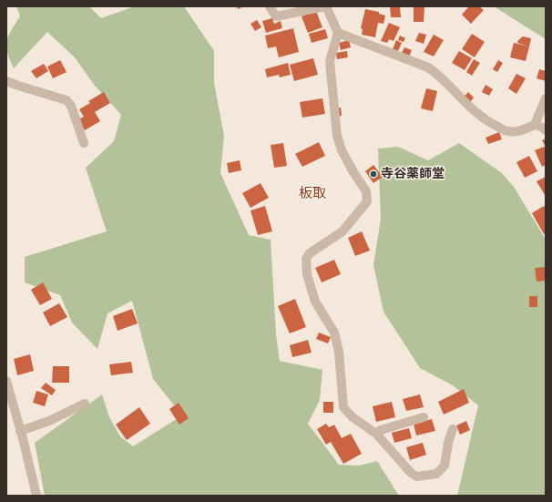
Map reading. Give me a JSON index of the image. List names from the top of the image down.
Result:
{
  "districts": ["板取"],
  "places": ["寺谷薬師堂"]
}
